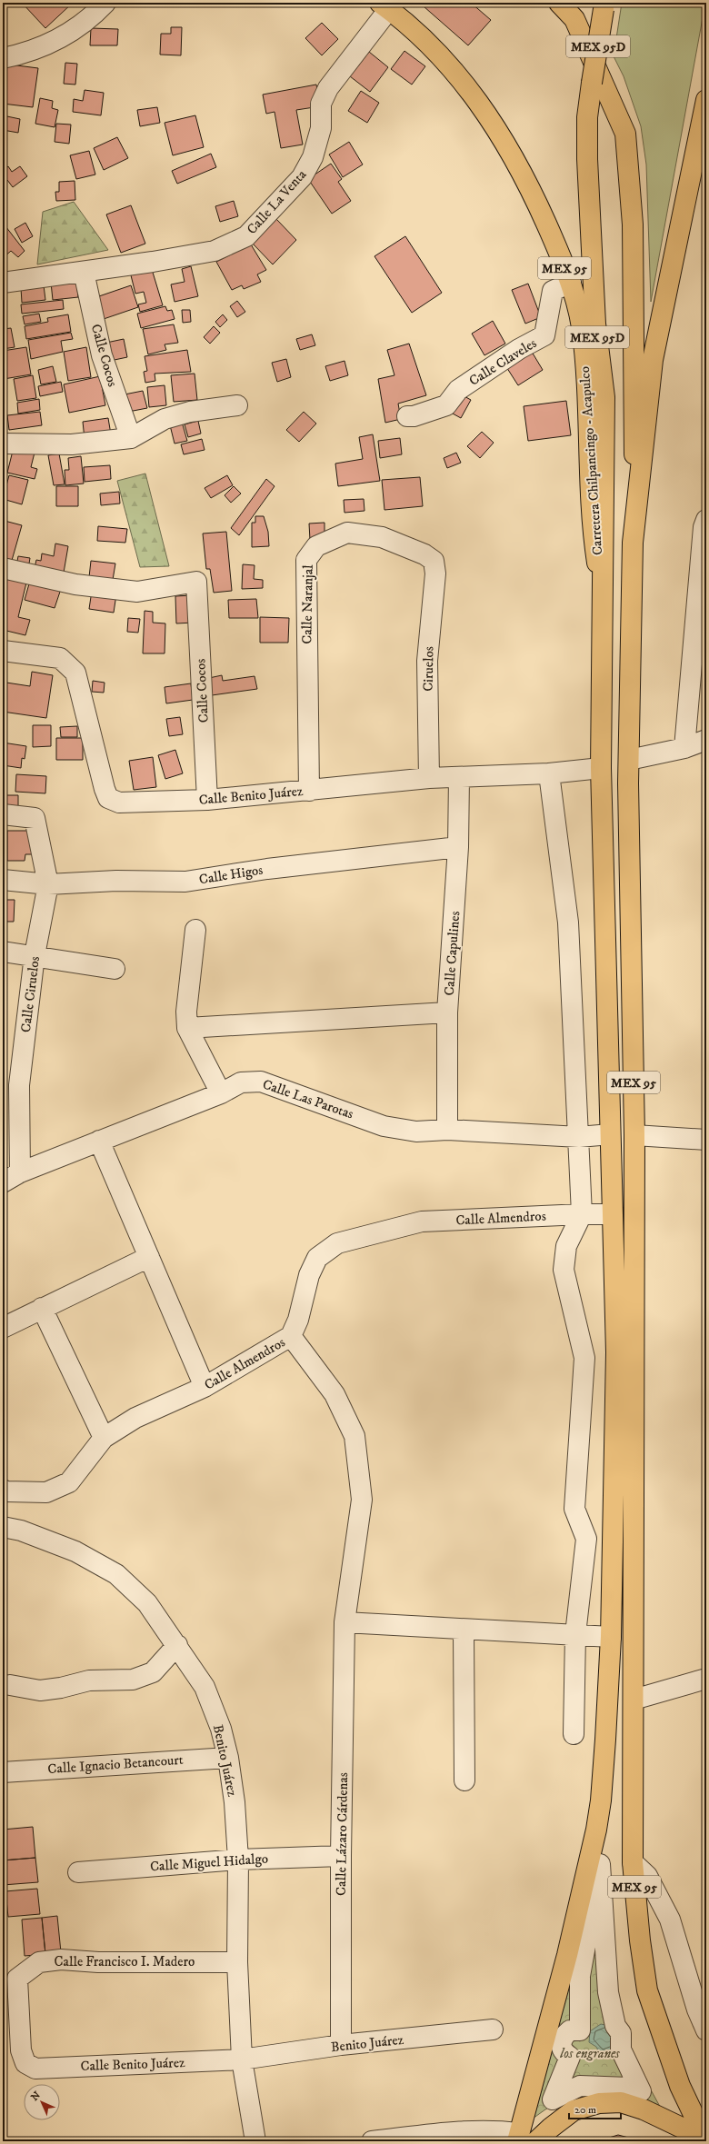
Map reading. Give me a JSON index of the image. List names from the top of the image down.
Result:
{
  "streets": {
    "main road": ["MEX 95D", "MEX 95", "Carretera Chilpancingo - Acapulco"],
    "street": [
      "Calle La Venta",
      "Calle Cocos",
      "Calle Claveles",
      "Calle Naranjal",
      "Ciruelos",
      "Calle Benito Juárez",
      "Calle Higos",
      "Calle Capulines",
      "Calle Ciruelos",
      "Calle Las Parotas",
      "Calle Almendros",
      "Benito Juárez",
      "Calle Ignacio Betancourt",
      "Calle Lázaro Cárdenas",
      "Calle Miguel Hidalgo",
      "Calle Francisco I. Madero"
    ]
  },
  "crossings": [
    ["MEX 95D", "MEX 95"],
    ["MEX 95D", "Carretera Chilpancingo - Acapulco"],
    ["Calle La Venta", "Calle Cocos"],
    ["Calle La Venta", "Carretera Chilpancingo - Acapulco"],
    ["MEX 95", "Carretera Chilpancingo - Acapulco"],
    ["MEX 95", "Calle Benito Juárez"],
    ["MEX 95", "Calle Las Parotas"],
    ["MEX 95", "Calle Almendros"],
    ["Calle Cocos", "Calle Benito Juárez"],
    ["Calle Claveles", "Carretera Chilpancingo - Acapulco"],
    ["Calle Naranjal", "Ciruelos"],
    ["Calle Naranjal", "Calle Benito Juárez"],
    ["Ciruelos", "Calle Benito Juárez"],
    ["Calle Benito Juárez", "Calle Capulines"],
    ["Calle Benito Juárez", "Benito Juárez"],
    ["Calle Benito Juárez", "Calle Francisco I. Madero"],
    ["Calle Higos", "Calle Capulines"],
    ["Calle Higos", "Calle Ciruelos"],
    ["Calle Capulines", "Calle Las Parotas"],
    ["Calle Ciruelos", "Calle Las Parotas"],
    ["Calle Almendros", "Calle Lázaro Cárdenas"],
    ["Benito Juárez", "Calle Ignacio Betancourt"],
    ["Benito Juárez", "Calle Lázaro Cárdenas"],
    ["Benito Juárez", "Calle Miguel Hidalgo"],
    ["Benito Juárez", "Calle Francisco I. Madero"],
    ["Calle Lázaro Cárdenas", "Calle Miguel Hidalgo"]
  ],
  "parks": ["los engranes"],
  "scale_bar": "20 m",
  "north": "top left"
}
